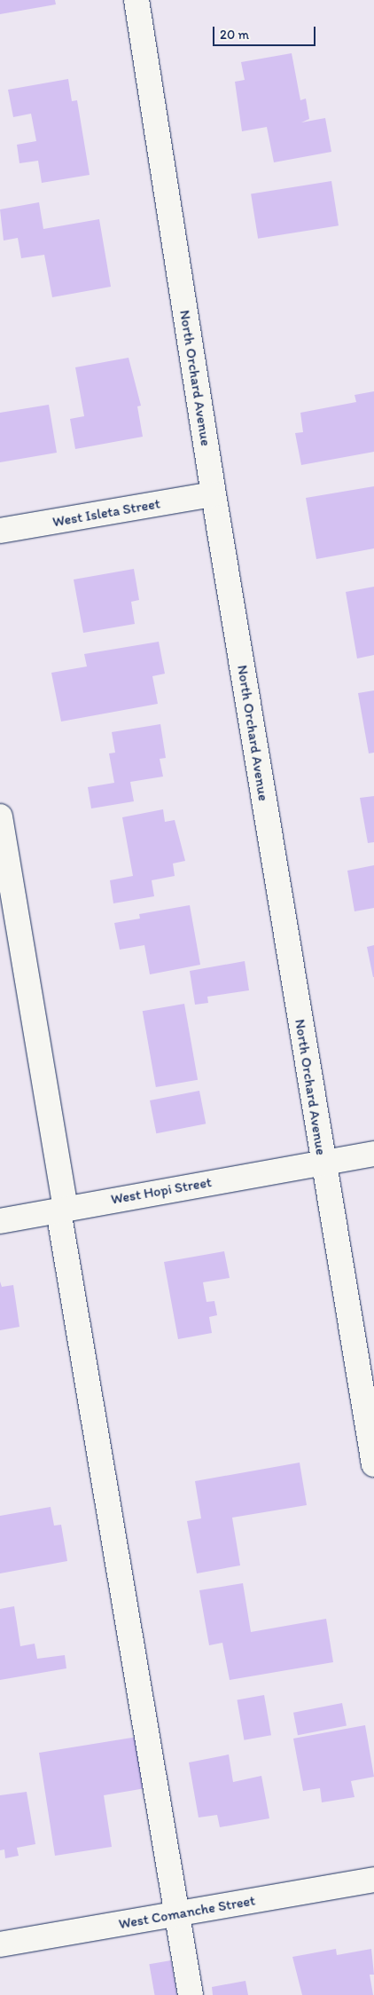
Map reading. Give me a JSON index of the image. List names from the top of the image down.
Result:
{
  "streets": {
    "street": [
      "North Orchard Avenue",
      "West Isleta Street",
      "West Hopi Street",
      "West Comanche Street"
    ]
  },
  "crossings": [
    ["North Orchard Avenue", "West Isleta Street"],
    ["North Orchard Avenue", "West Hopi Street"]
  ],
  "scale_bar": "20 m"
}
